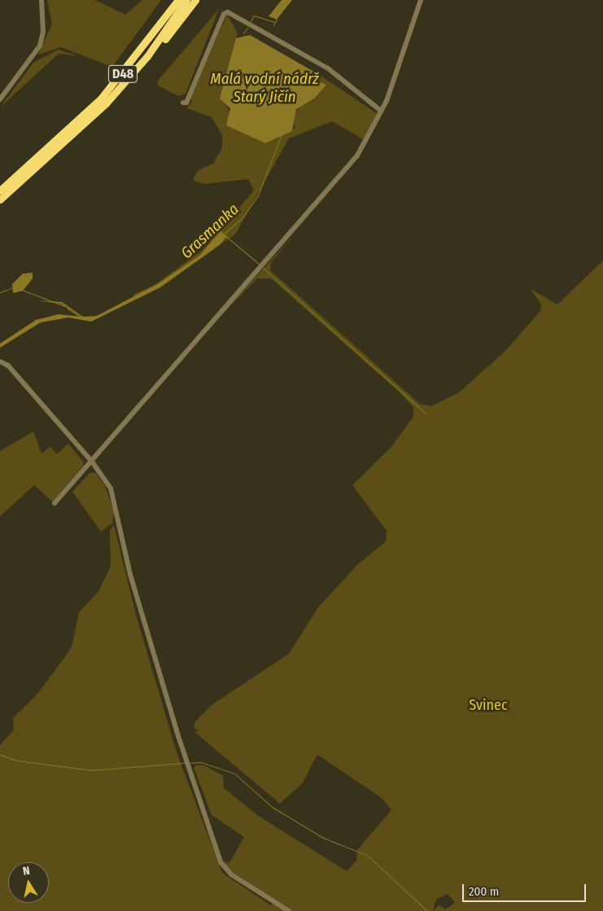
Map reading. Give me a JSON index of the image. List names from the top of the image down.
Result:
{
  "streets": {
    "highway": ["D48"]
  },
  "water": ["Malá vodní nádrž Starý Jičín", "Grasmanka"],
  "parks": ["Svinec"],
  "scale_bar": "200 m",
  "north": "top"
}
